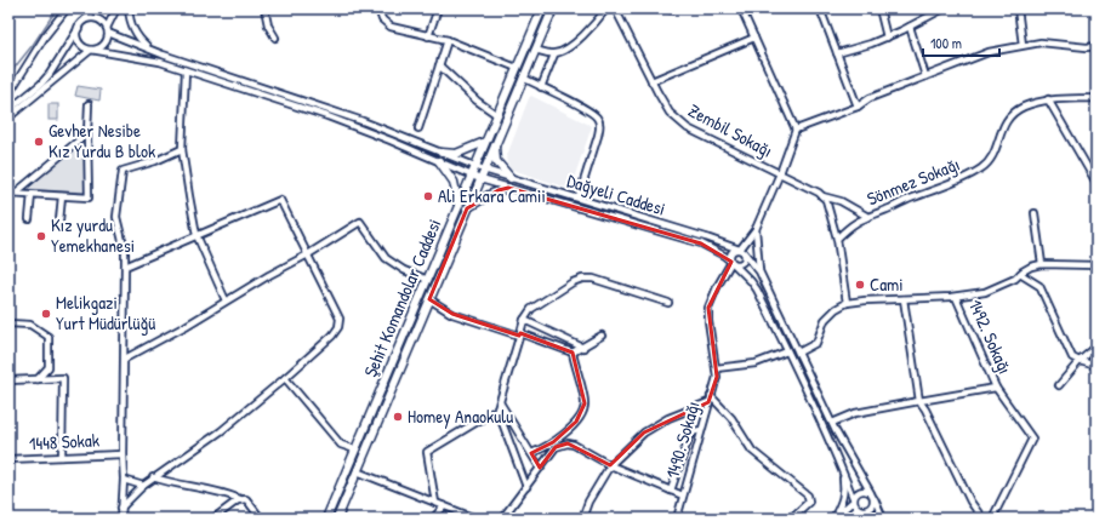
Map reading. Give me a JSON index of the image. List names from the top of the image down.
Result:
{
  "streets": {
    "main road": ["Şehit Komandolar Caddesi"],
    "street": [
      "Zembil Sokağı",
      "Sönmez Sokağı",
      "Dağyeli Caddesi",
      "1492. Sokağı",
      "1490. Sokağı",
      "1448 Sokak"
    ]
  },
  "crossings": [
    ["Zembil Sokağı", "Sönmez Sokağı"],
    ["Dağyeli Caddesi", "Şehit Komandolar Caddesi"],
    ["Dağyeli Caddesi", "1490. Sokağı"]
  ],
  "places": [
    "Gevher Nesibe Kız Yurdu B blok",
    "Ali Erkara Camii",
    "Kız yurdu Yemekhanesi",
    "Cami",
    "Melikgazi Yurt Müdürlüğü",
    "Homey Anaokulu"
  ],
  "scale_bar": "100 m"
}
